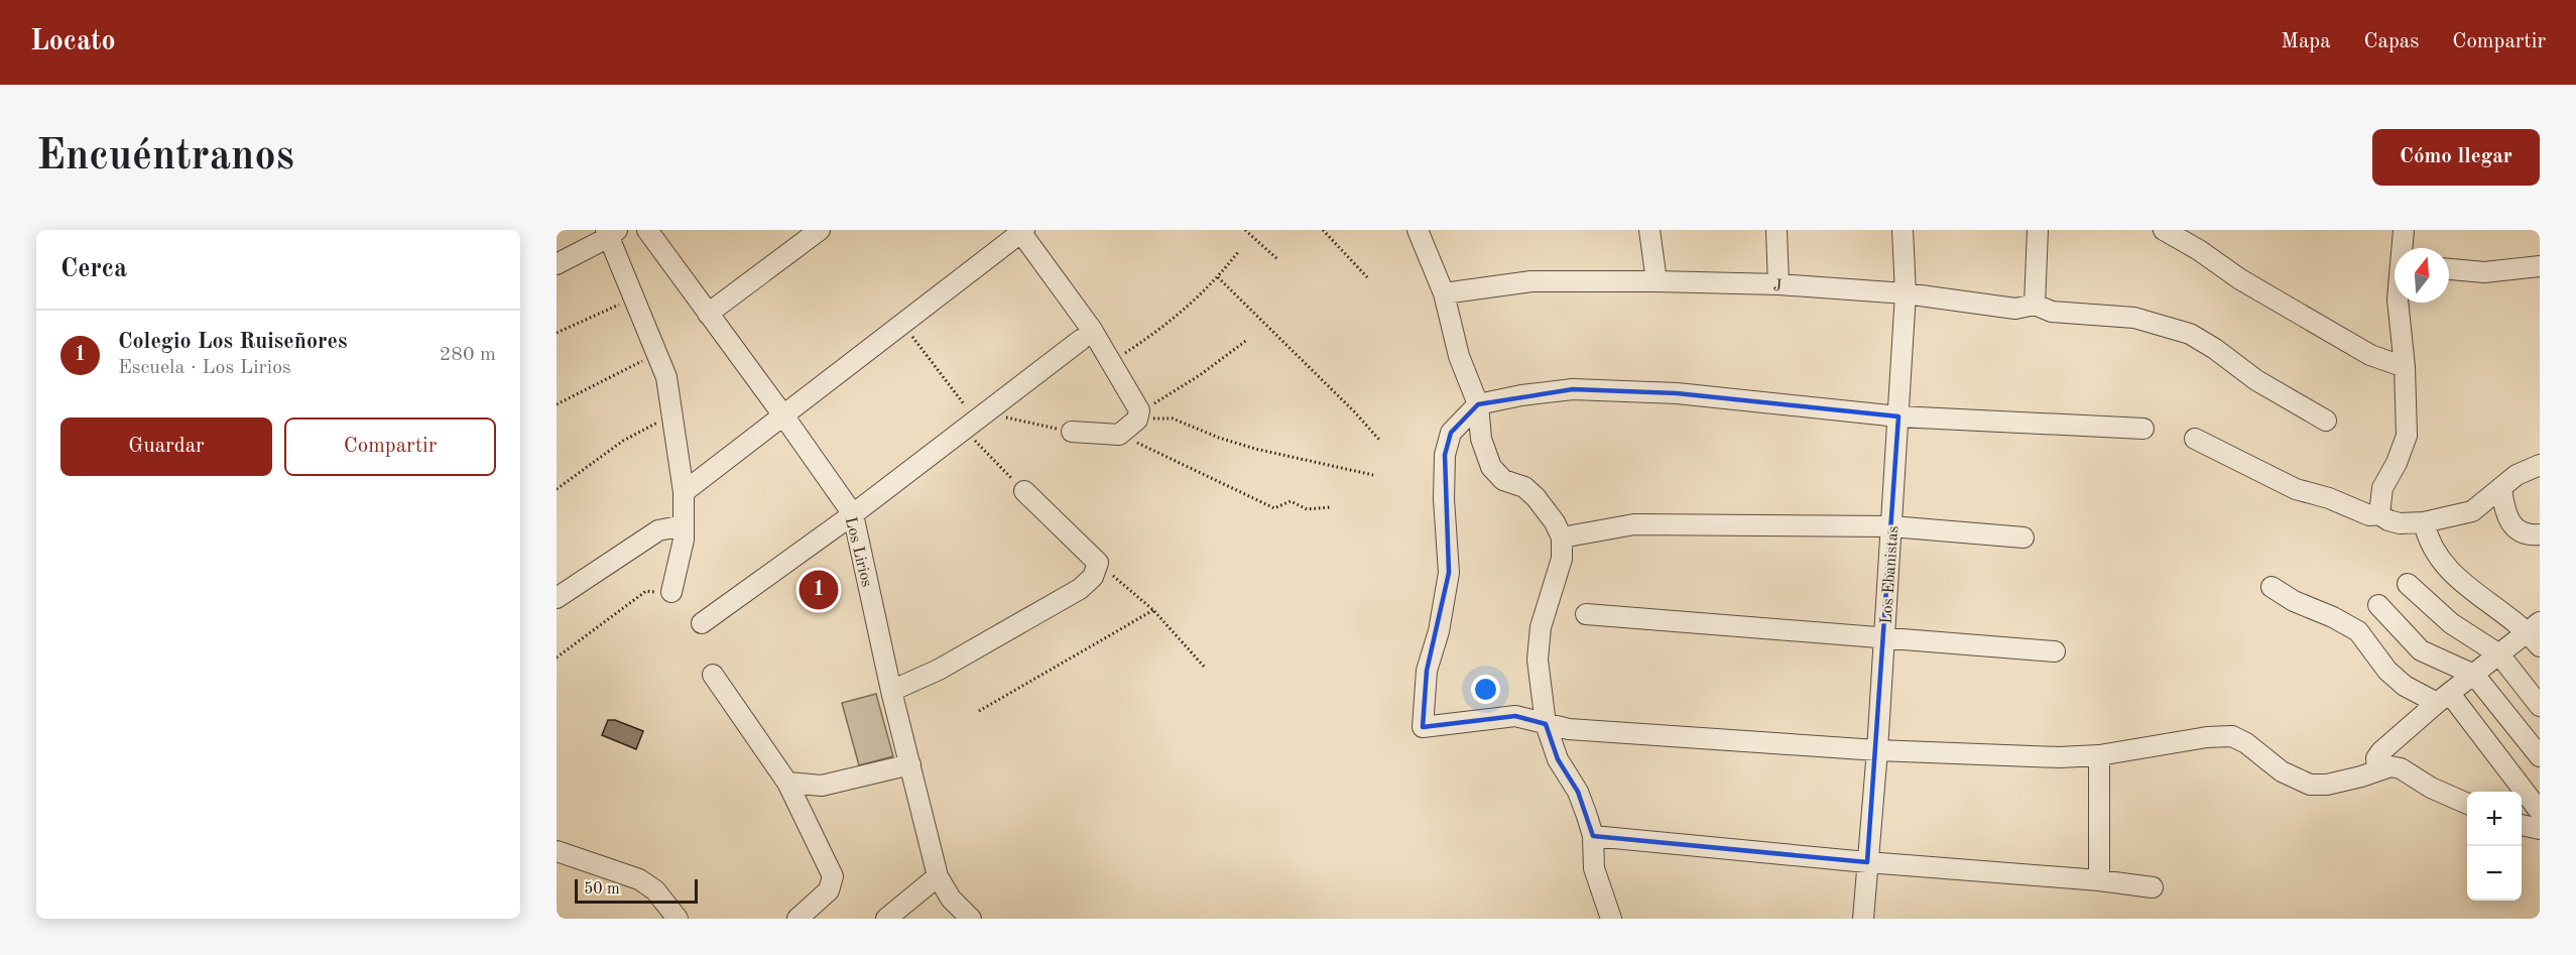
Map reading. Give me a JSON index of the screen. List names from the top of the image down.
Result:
{
  "streets": {
    "street": ["J", "Los Lirios", "Los Ebanistas"]
  },
  "crossings": [
    ["J", "Los Ebanistas"]
  ],
  "scale_bar": "50 m",
  "north": "top",
  "page": {
    "header": "Locato",
    "nav": ["Mapa", "Capas", "Compartir"],
    "buttons": [
      "Cómo llegar",
      ["Guardar", "Compartir"]
    ],
    "title": "Encuéntranos",
    "heading": "Cerca",
    "list": [
      {
        "mark": "1",
        "name": "Colegio Los Ruiseñores",
        "note": "Escuela · Los Lirios",
        "value": "280 m"
      }
    ],
    "pins": "1",
    "map_buttons": ["+", "−"],
    "scale": "50 m"
  }
}
